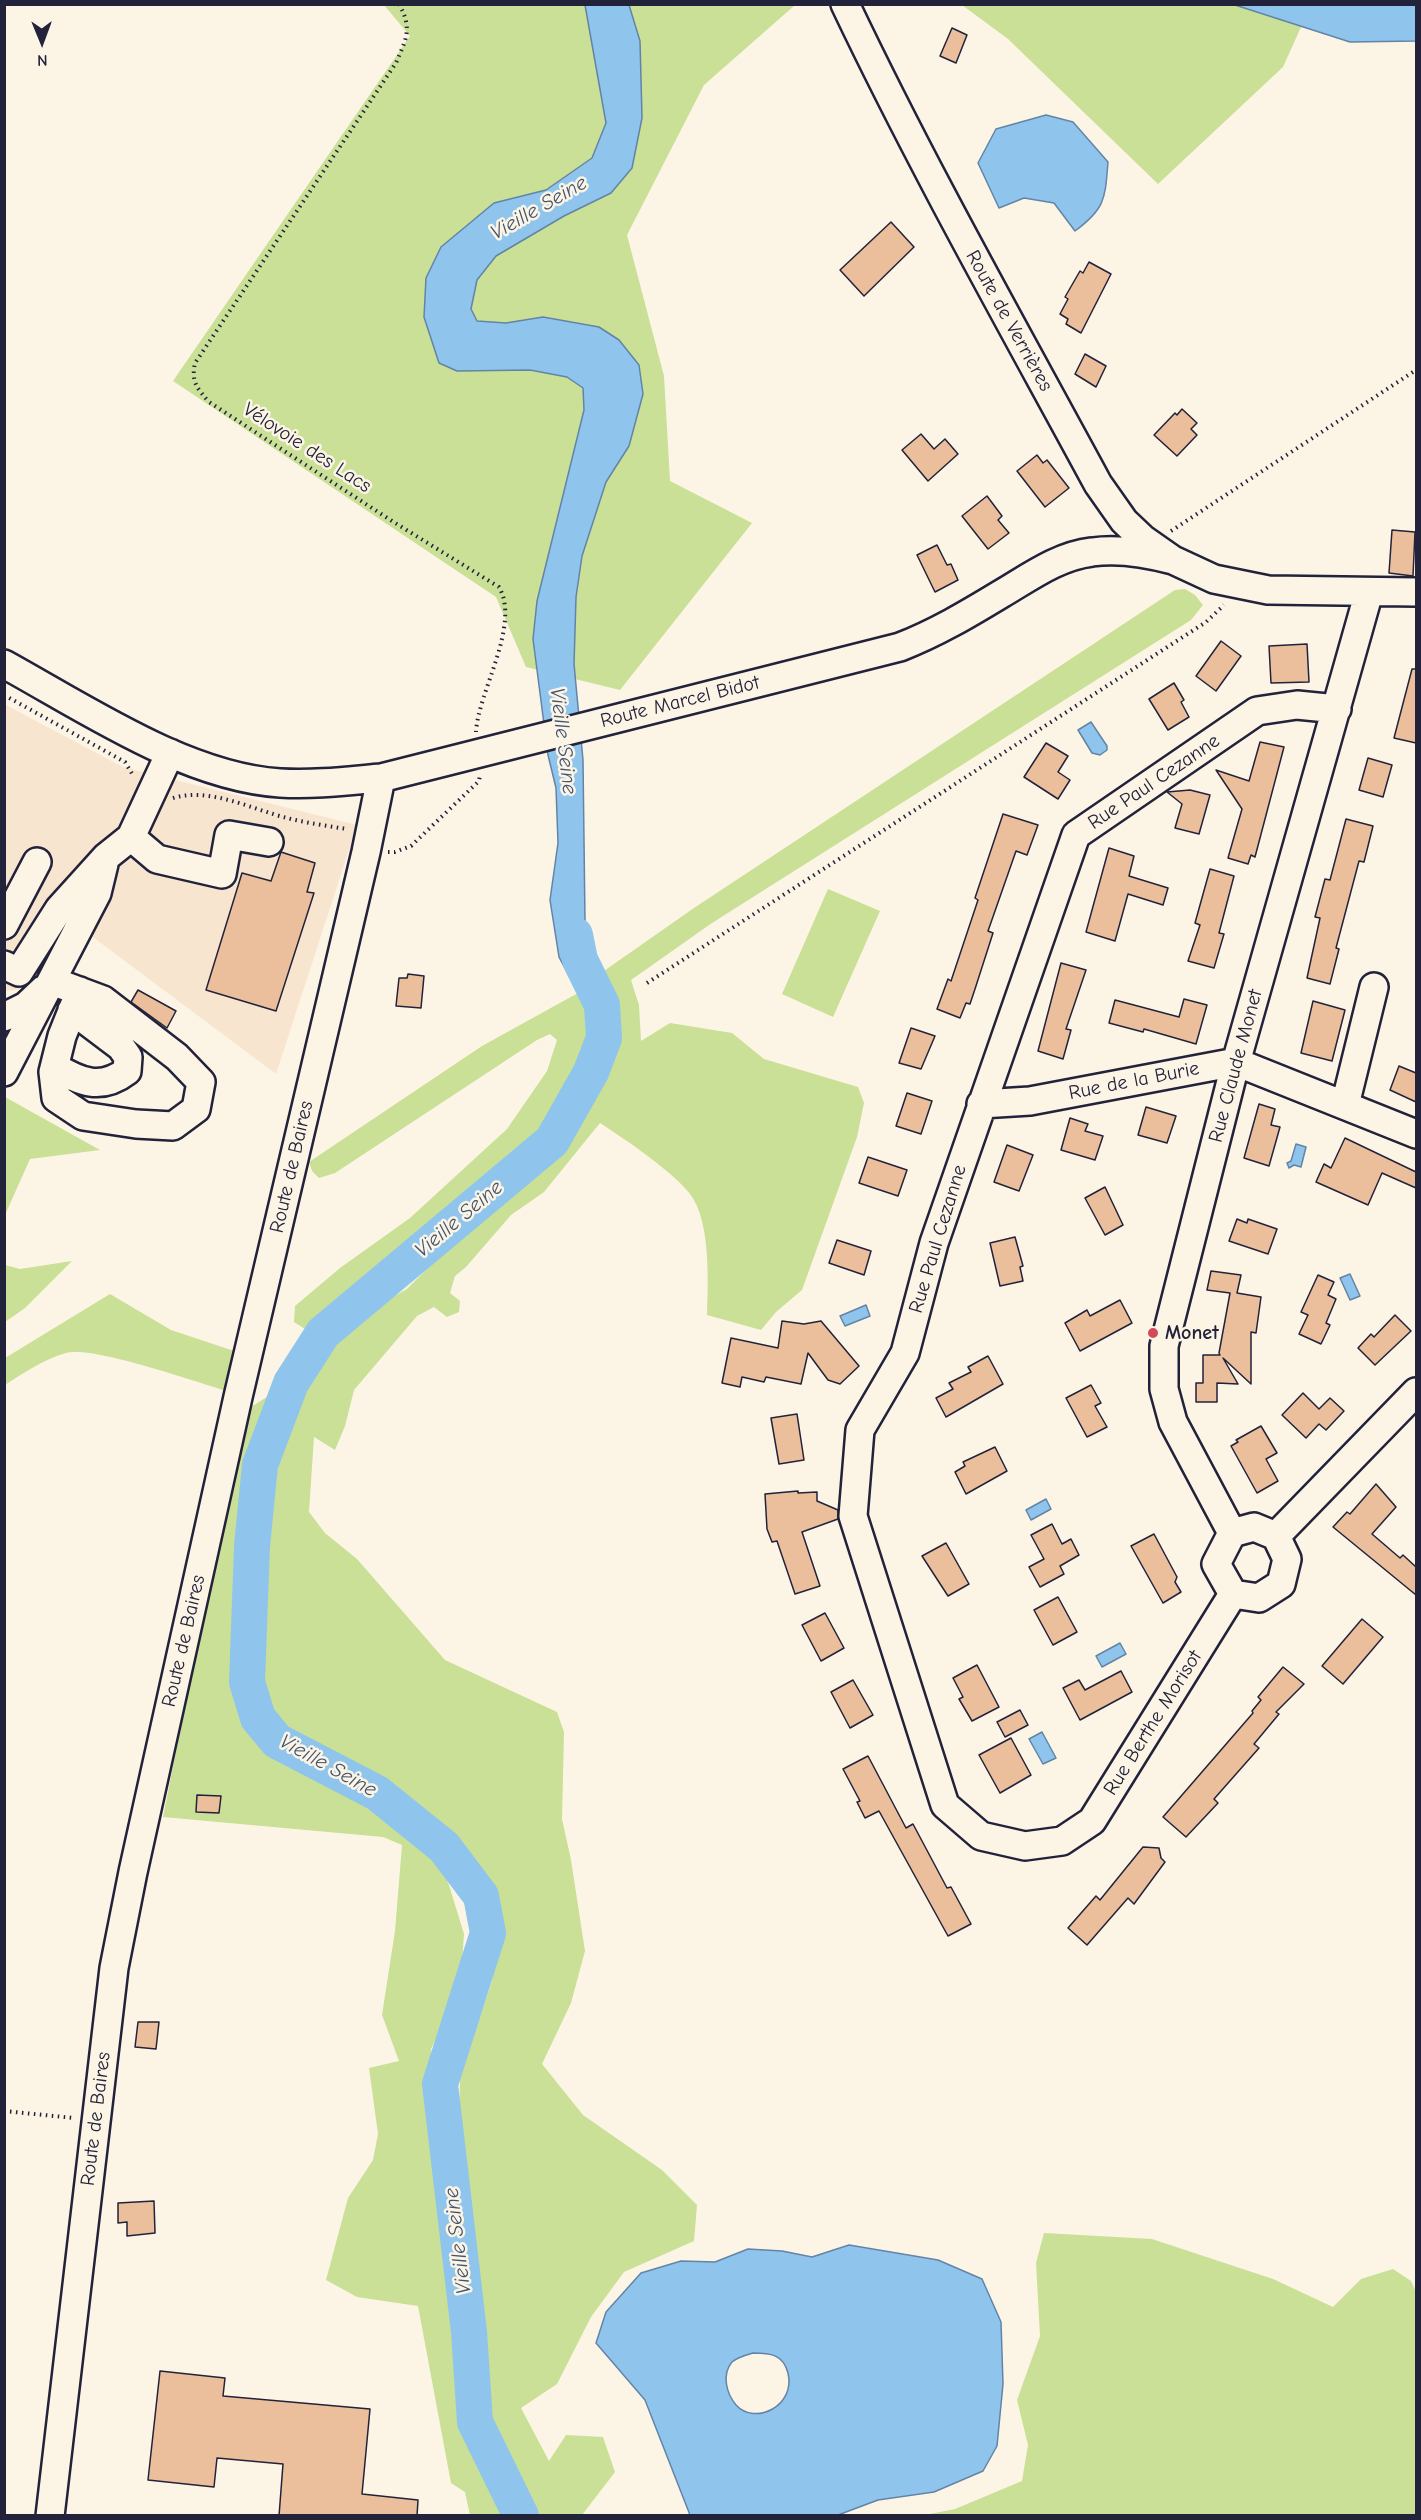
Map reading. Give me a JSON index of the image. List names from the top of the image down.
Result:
{
  "streets": {
    "street": [
      "Route de Verrières",
      "Route Marcel Bidot",
      "Rue Paul Cezanne",
      "Rue Claude Monet",
      "Rue de la Burie",
      "Route de Baires",
      "Rue Berthe Morisot"
    ],
    "path": ["Vélovoie des Lacs"]
  },
  "crossings": [
    ["Route de Verrières", "Route Marcel Bidot"],
    ["Route de Verrières", "Rue Claude Monet"],
    ["Vélovoie des Lacs", "Route Marcel Bidot"],
    ["Vélovoie des Lacs", "Route de Baires"],
    ["Route Marcel Bidot", "Route de Baires"],
    ["Rue Paul Cezanne", "Rue Claude Monet"],
    ["Rue Paul Cezanne", "Rue de la Burie"],
    ["Rue Paul Cezanne", "Rue Berthe Morisot"],
    ["Rue Claude Monet", "Rue de la Burie"],
    ["Rue Claude Monet", "Rue Berthe Morisot"]
  ],
  "water": ["Vieille Seine"],
  "places": ["Monet"],
  "north": "bottom"
}
